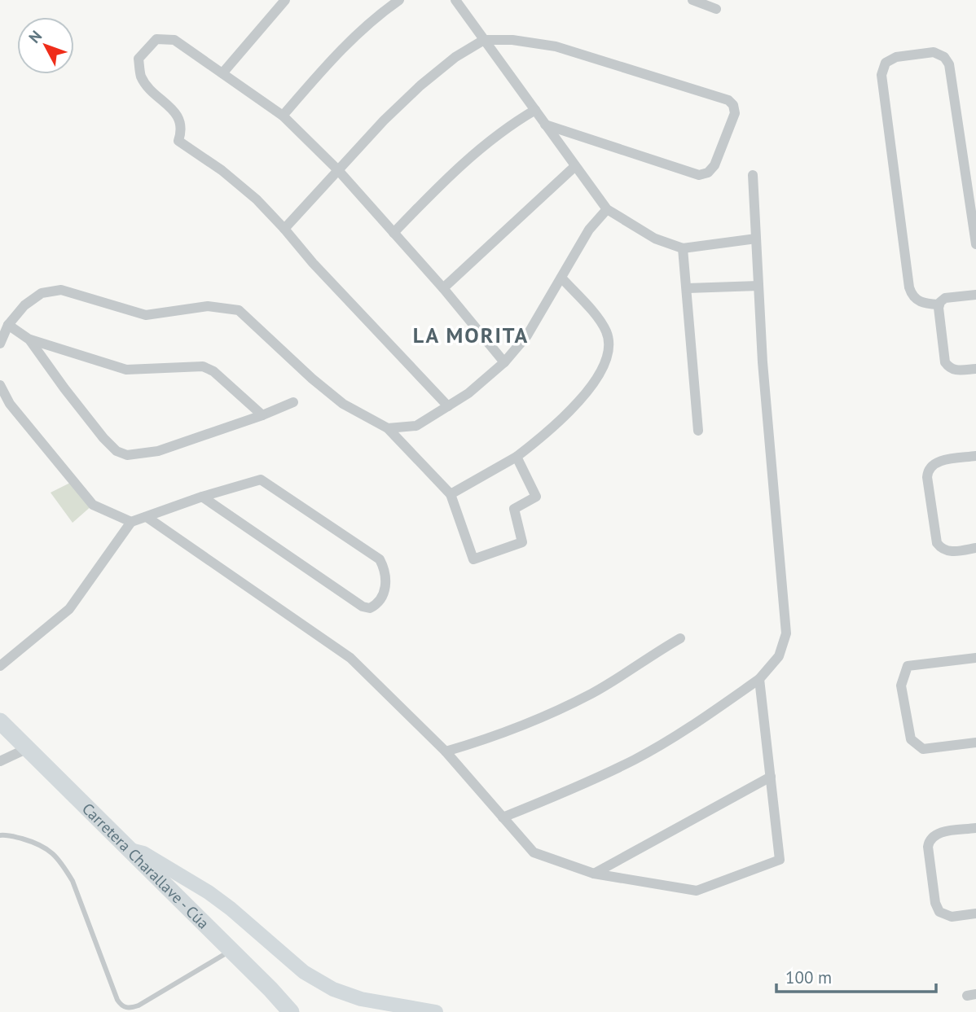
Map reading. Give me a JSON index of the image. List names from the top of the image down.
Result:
{
  "streets": {
    "highway": ["Carretera Charallave - Cúa"]
  },
  "districts": ["LA MORITA"],
  "scale_bar": "100 m",
  "north": "top left"
}
